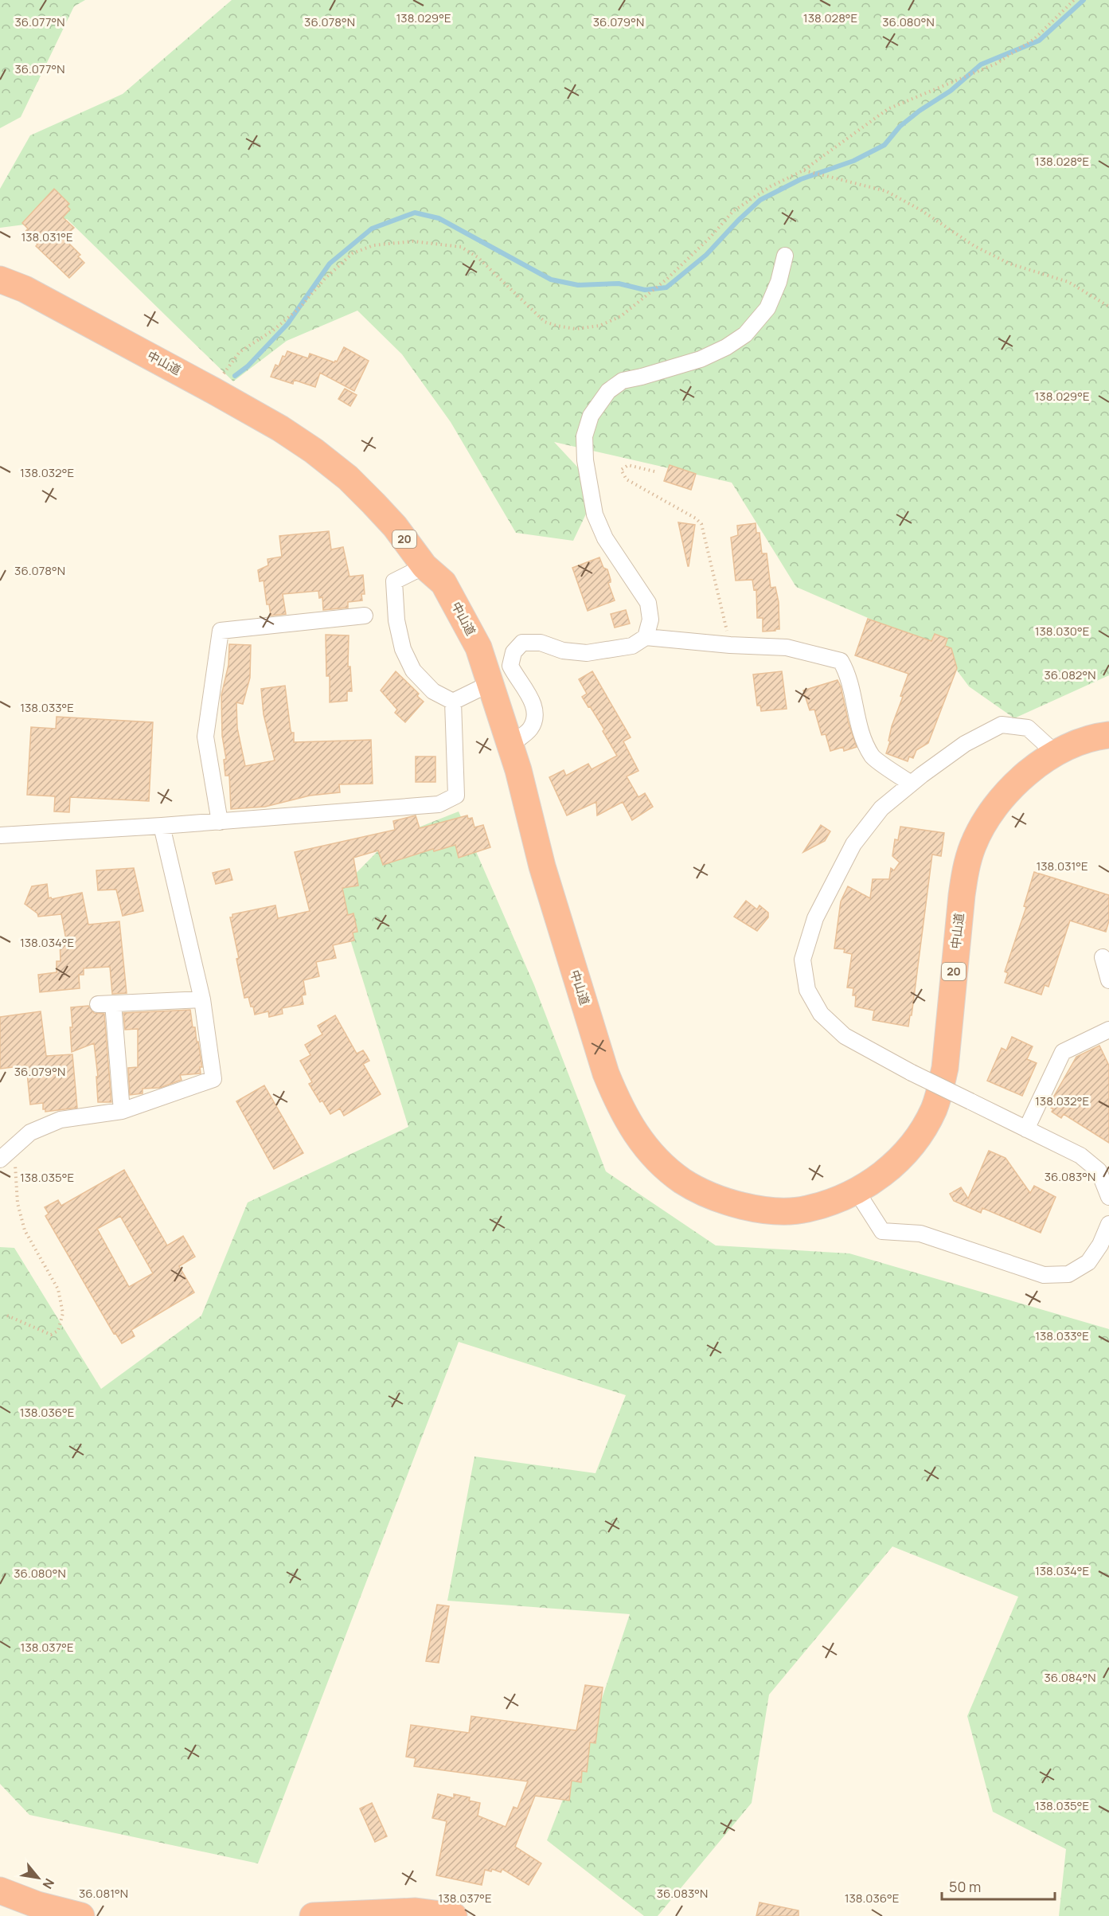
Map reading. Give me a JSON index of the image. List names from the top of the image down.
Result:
{
  "streets": {
    "highway": ["中山道", "20"]
  },
  "scale_bar": "50 m",
  "north": "bottom right",
  "coordinates": [
    "138.028°E",
    "138.029°E",
    "36.077°N",
    "36.078°N",
    "36.079°N",
    "36.080°N",
    "138.031°E",
    "138.032°E",
    "138.030°E",
    "36.082°N",
    "138.033°E",
    "138.034°E",
    "36.083°N",
    "138.035°E",
    "138.036°E",
    "138.037°E",
    "36.084°N",
    "36.081°N"
  ]
}
